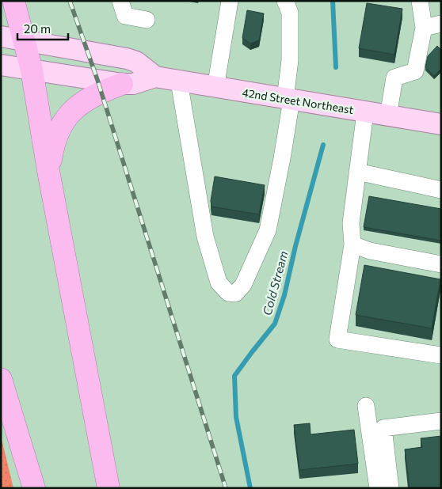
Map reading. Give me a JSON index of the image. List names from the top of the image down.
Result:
{
  "streets": {
    "main road": ["42nd Street Northeast"]
  },
  "water": ["Cold Stream"],
  "scale_bar": "20 m"
}
